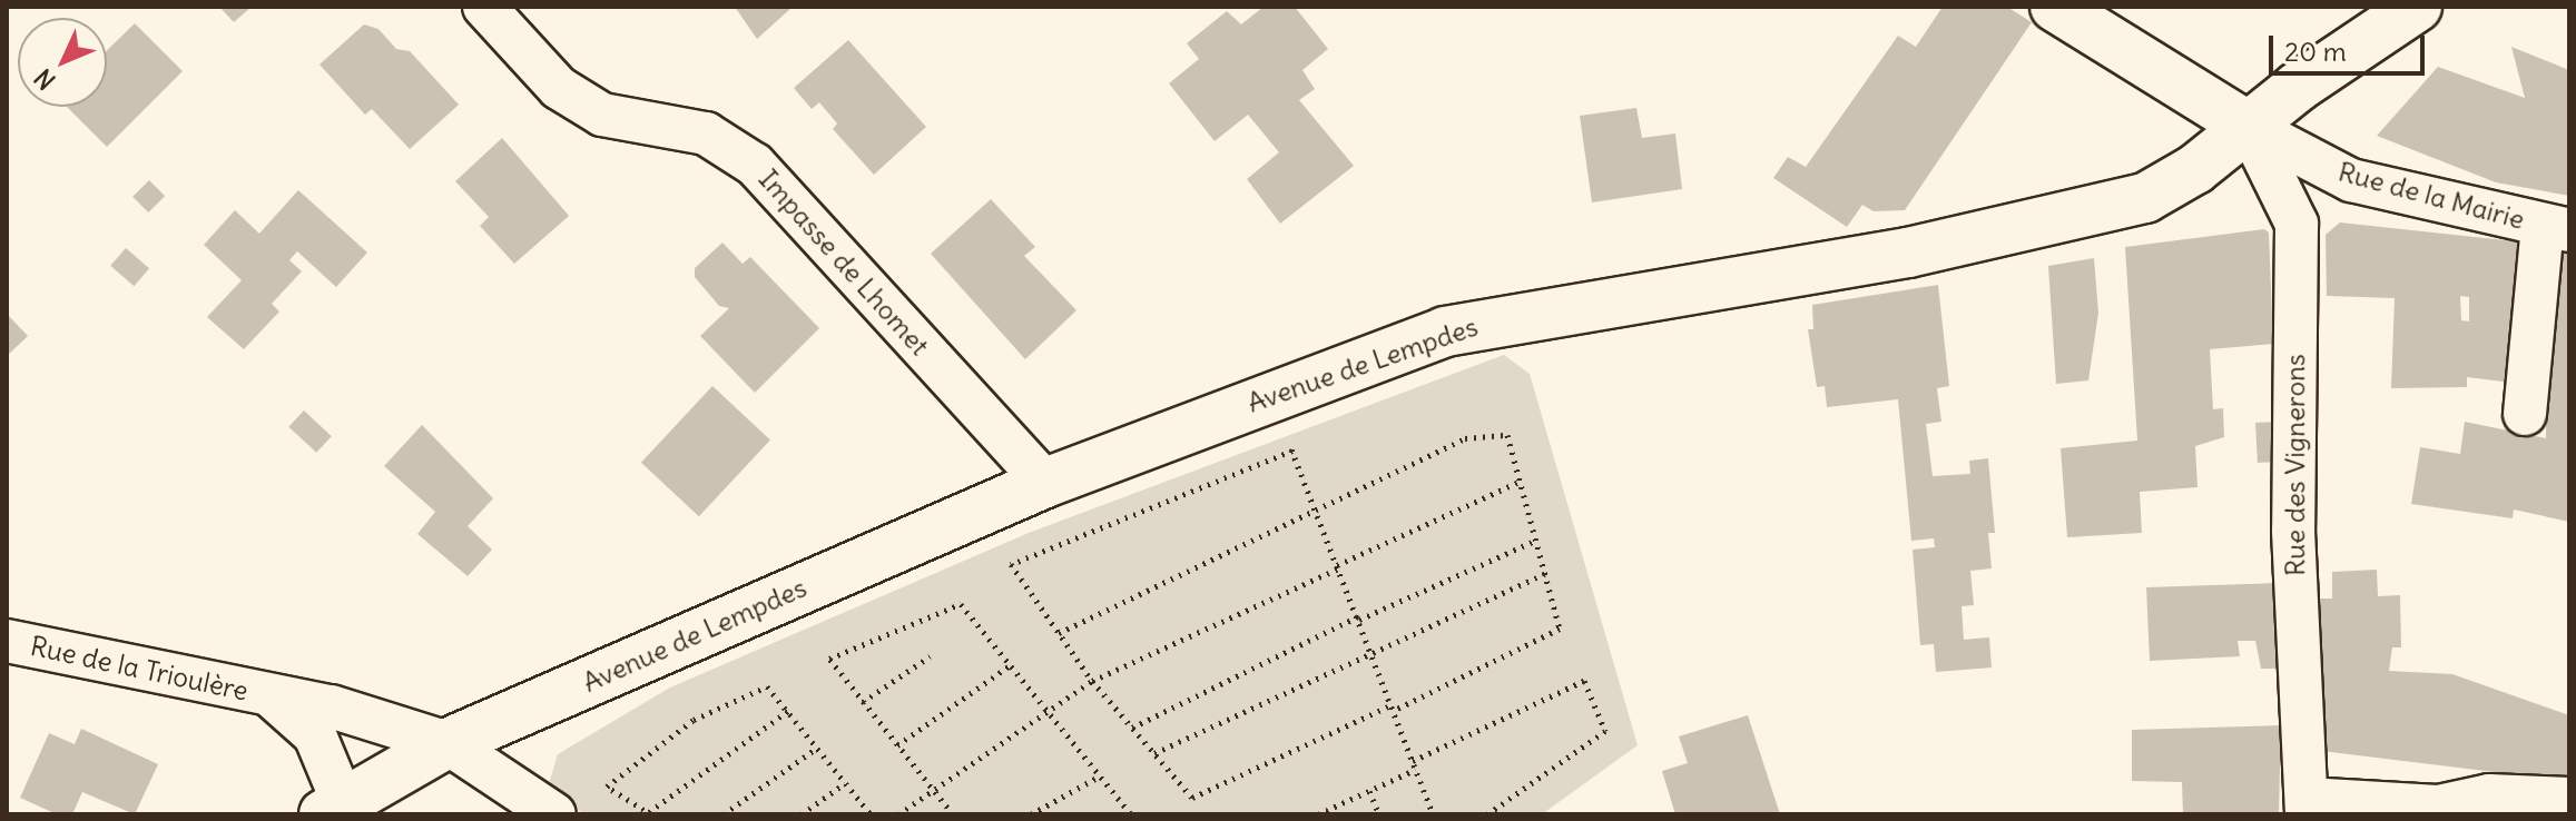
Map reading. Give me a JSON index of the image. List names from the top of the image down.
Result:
{
  "streets": {
    "street": [
      "Rue de la Mairie",
      "Impasse de Lhomet",
      "Avenue de Lempdes",
      "Rue des Vignerons",
      "Rue de la Trioulère"
    ]
  },
  "crossings": [
    ["Rue de la Mairie", "Avenue de Lempdes"],
    ["Rue de la Mairie", "Rue des Vignerons"],
    ["Impasse de Lhomet", "Avenue de Lempdes"],
    ["Avenue de Lempdes", "Rue des Vignerons"],
    ["Avenue de Lempdes", "Rue de la Trioulère"]
  ],
  "scale_bar": "20 m",
  "north": "bottom left"
}
